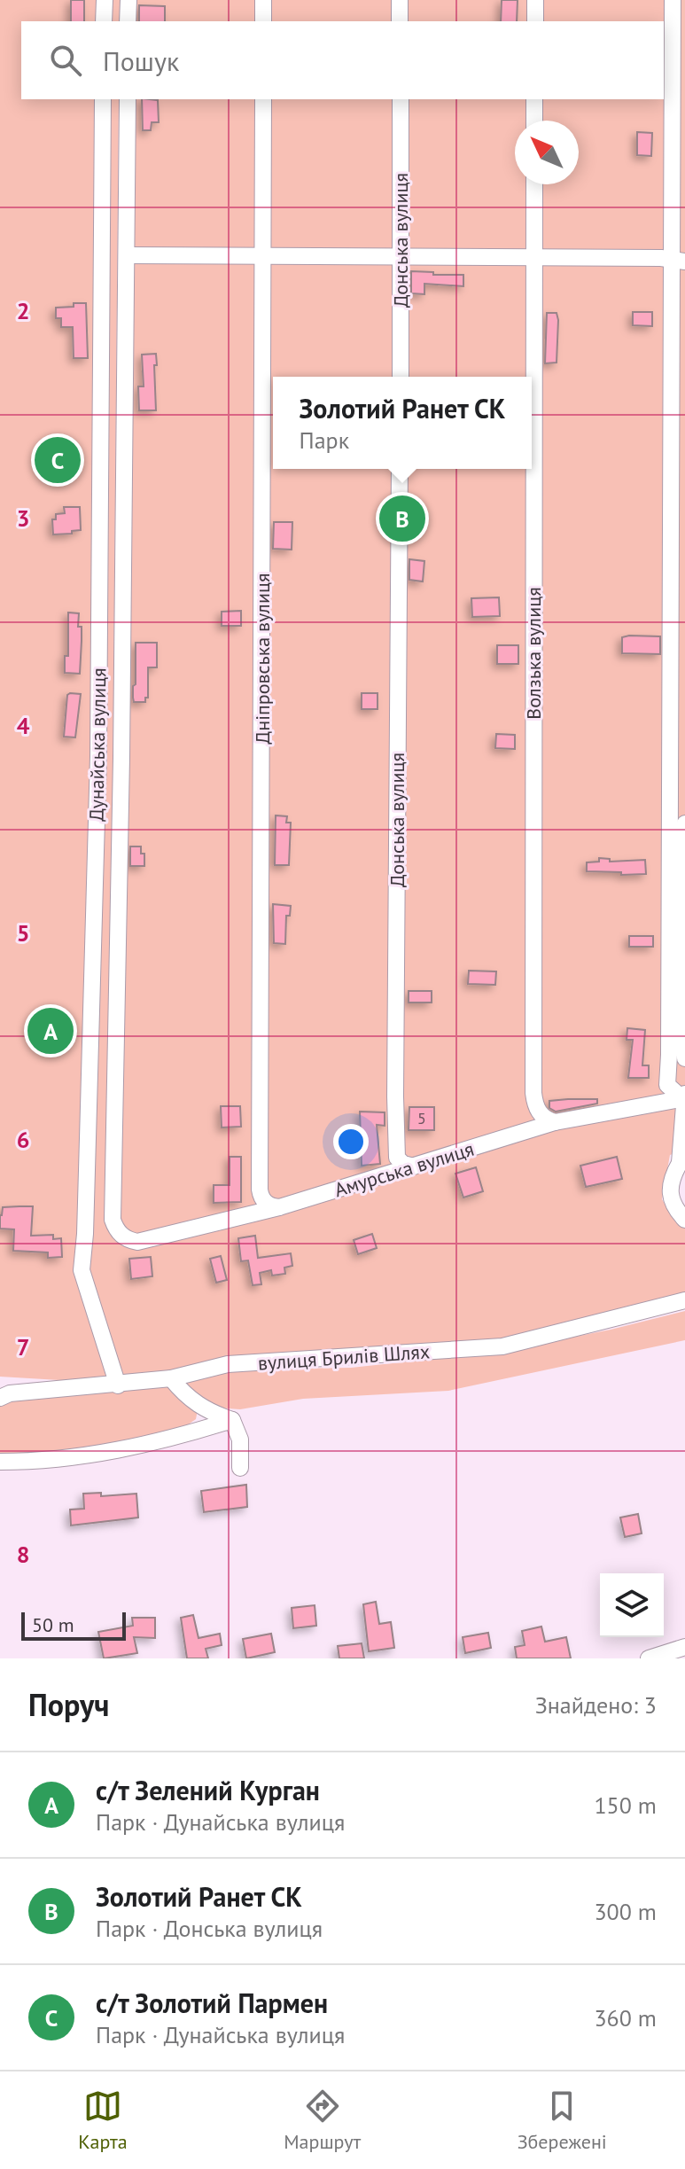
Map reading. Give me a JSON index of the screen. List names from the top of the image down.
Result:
{
  "streets": {
    "street": [
      "Донська вулиця",
      "Волзька вулиця",
      "Дніпровська вулиця",
      "Дунайська вулиця",
      "Амурська вулиця",
      "вулиця Брилів Шлях"
    ]
  },
  "crossings": [
    ["Донська вулиця", "Амурська вулиця"],
    ["Волзька вулиця", "Амурська вулиця"],
    ["Дніпровська вулиця", "Амурська вулиця"],
    ["Дунайська вулиця", "Амурська вулиця"],
    ["Дунайська вулиця", "вулиця Брилів Шлях"]
  ],
  "house_numbers": ["5"],
  "scale_bar": "50 m",
  "north": "top left",
  "page": {
    "search": "Пошук",
    "popup": ["Золотий Ранет СК", "Парк"],
    "pins": ["C", "B", "A"],
    "scale": "50 m",
    "heading": ["Поруч", "Знайдено: 3"],
    "list": [
      {
        "mark": "A",
        "name": "с/т Зелений Курган",
        "note": "Парк · Дунайська вулиця",
        "value": "150 m"
      },
      {
        "mark": "B",
        "name": "Золотий Ранет СК",
        "note": "Парк · Донська вулиця",
        "value": "300 m"
      },
      {
        "mark": "C",
        "name": "с/т Золотий Пармен",
        "note": "Парк · Дунайська вулиця",
        "value": "360 m"
      }
    ],
    "nav": ["Карта", "Маршрут", "Збережені"]
  },
  "grid": {
    "rows": [
      "2",
      "3",
      "4",
      "5",
      "6",
      "7",
      "8"
    ]
  }
}
